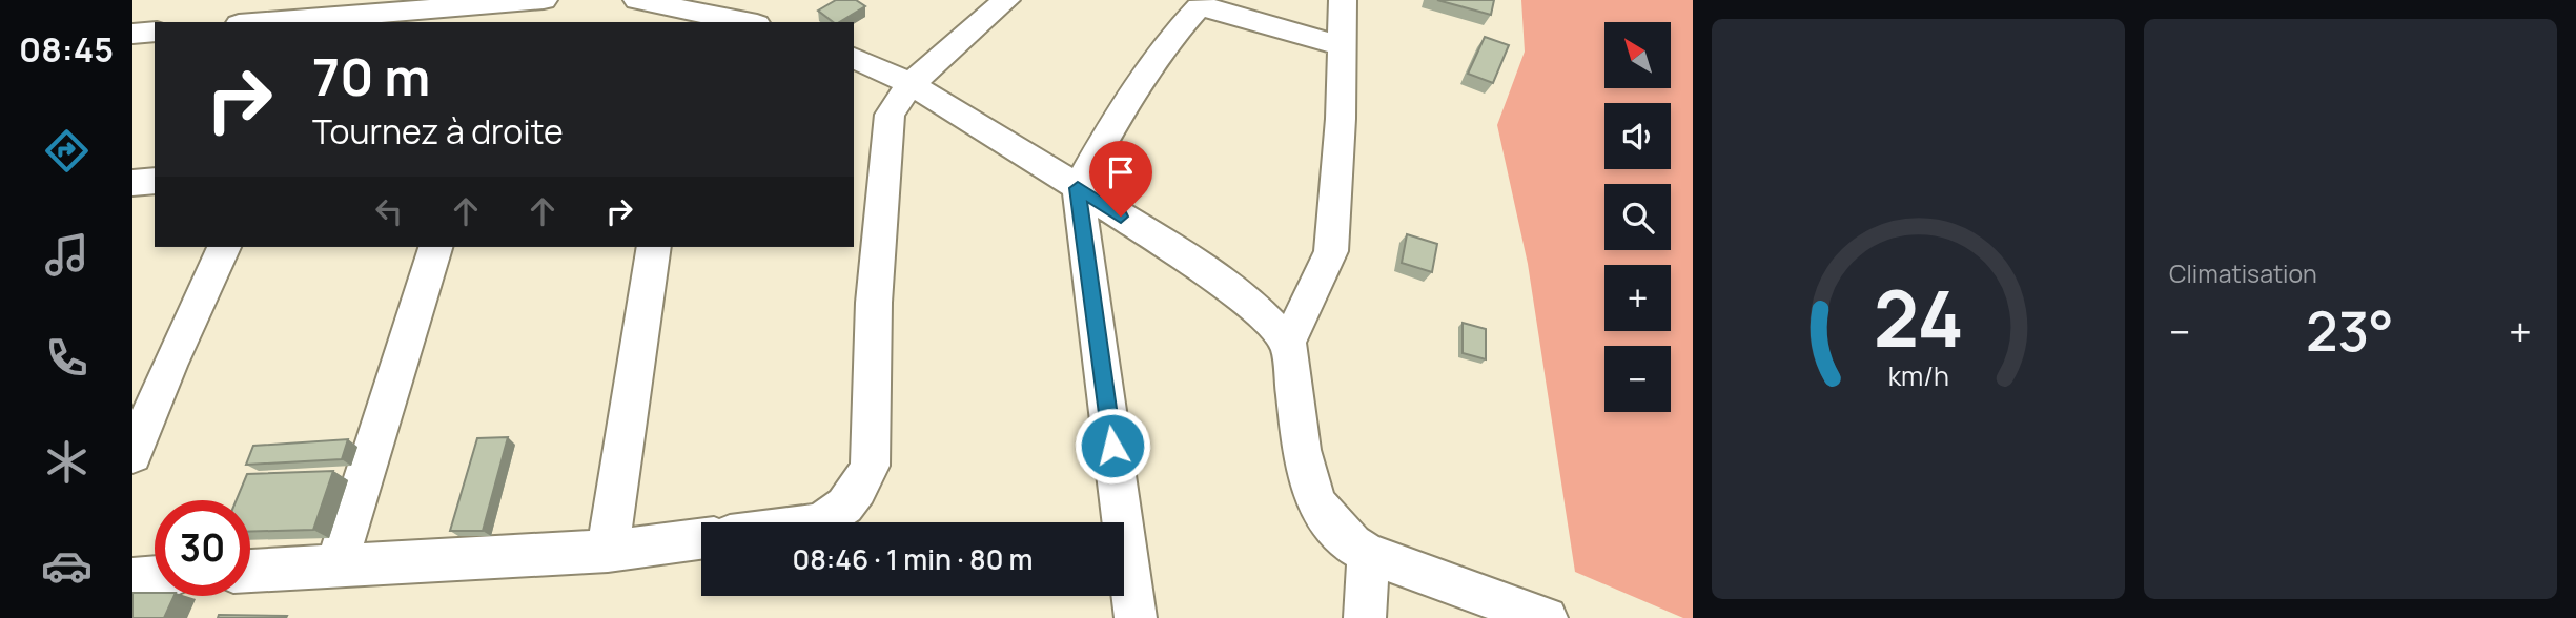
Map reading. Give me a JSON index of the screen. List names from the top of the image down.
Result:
{
  "north": "top left",
  "page": {
    "tabs": "08:45",
    "tile": "Climatisation",
    "map_buttons": ["+", "−"],
    "turn": ["70 m", "Tournez à droite"],
    "heat": ["−", "23°", "+"],
    "limit": "30",
    "trip": "08:46 · 1 min · 80 m",
    "gauge": ["24", "km/h"]
  }
}
